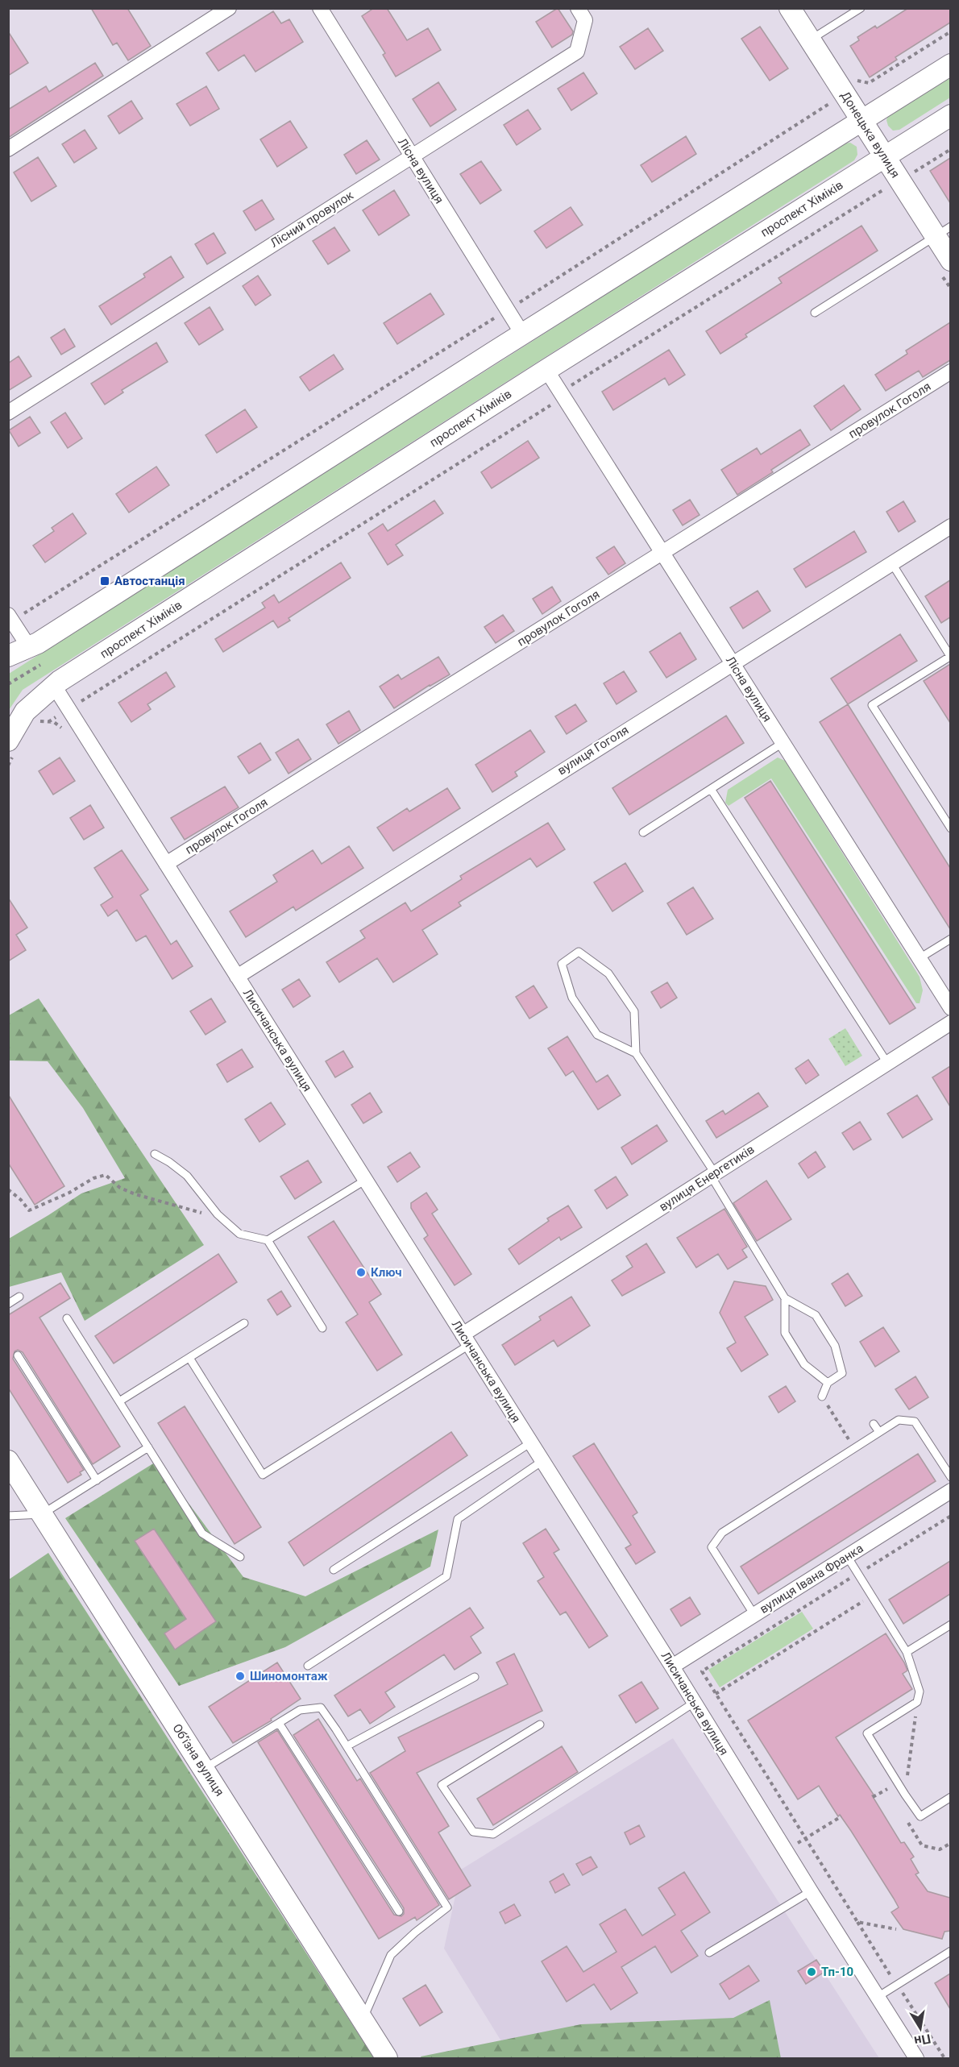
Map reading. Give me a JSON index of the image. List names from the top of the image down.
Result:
{
  "streets": {
    "main road": ["Донецька вулиця", "проспект Хіміків", "Об’їзна вулиця"],
    "street": [
      "Лісна вулиця",
      "Лісний провулок",
      "провулок Гоголя",
      "вулиця Гоголя",
      "Лисичанська вулиця",
      "вулиця Енергетиків",
      "вулиця Івана Франка"
    ]
  },
  "crossings": [
    ["Донецька вулиця", "проспект Хіміків"],
    ["Лісна вулиця", "проспект Хіміків"],
    ["Лісна вулиця", "Лісний провулок"],
    ["Лісна вулиця", "провулок Гоголя"],
    ["Лісна вулиця", "вулиця Гоголя"],
    ["проспект Хіміків", "Лисичанська вулиця"],
    ["провулок Гоголя", "Лисичанська вулиця"],
    ["вулиця Гоголя", "Лисичанська вулиця"],
    ["Лисичанська вулиця", "вулиця Енергетиків"],
    ["Лисичанська вулиця", "вулиця Івана Франка"]
  ],
  "places": {
    "transit": ["Автостанція"],
    "other": ["Ключ", "Шиномонтаж", "Тп-10"]
  },
  "north": "bottom"
}
